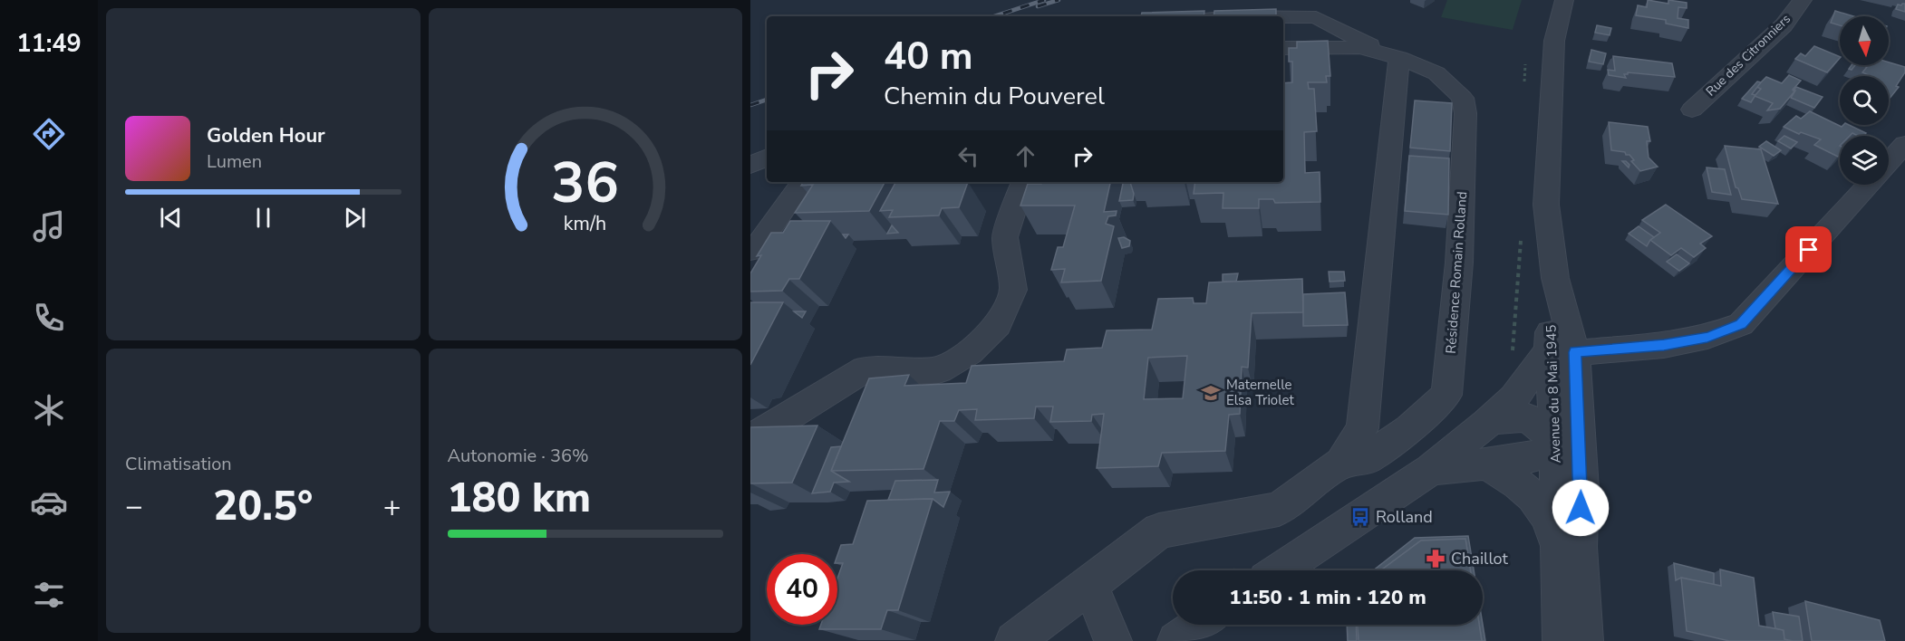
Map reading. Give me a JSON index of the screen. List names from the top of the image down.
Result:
{
  "streets": {
    "street": ["Rue des Citronniers", "Résidence Romain Rolland", "Avenue du 8 Mai 1945"]
  },
  "places": {
    "school or university": ["Maternelle Elsa Triolet"],
    "bus stop": ["Rolland"],
    "pharmacy": ["Chaillot"]
  },
  "north": "bottom",
  "page": {
    "tabs": "11:49",
    "turn": ["40 m", "Chemin du Pouverel"],
    "song": ["Golden Hour", "Lumen"],
    "tile": [
      "Climatisation",
      ["Autonomie · 36%", "180 km"]
    ],
    "heat": ["−", "20.5°", "+"],
    "limit": "40",
    "trip": "11:50 · 1 min · 120 m",
    "gauge": ["36", "km/h"]
  }
}
